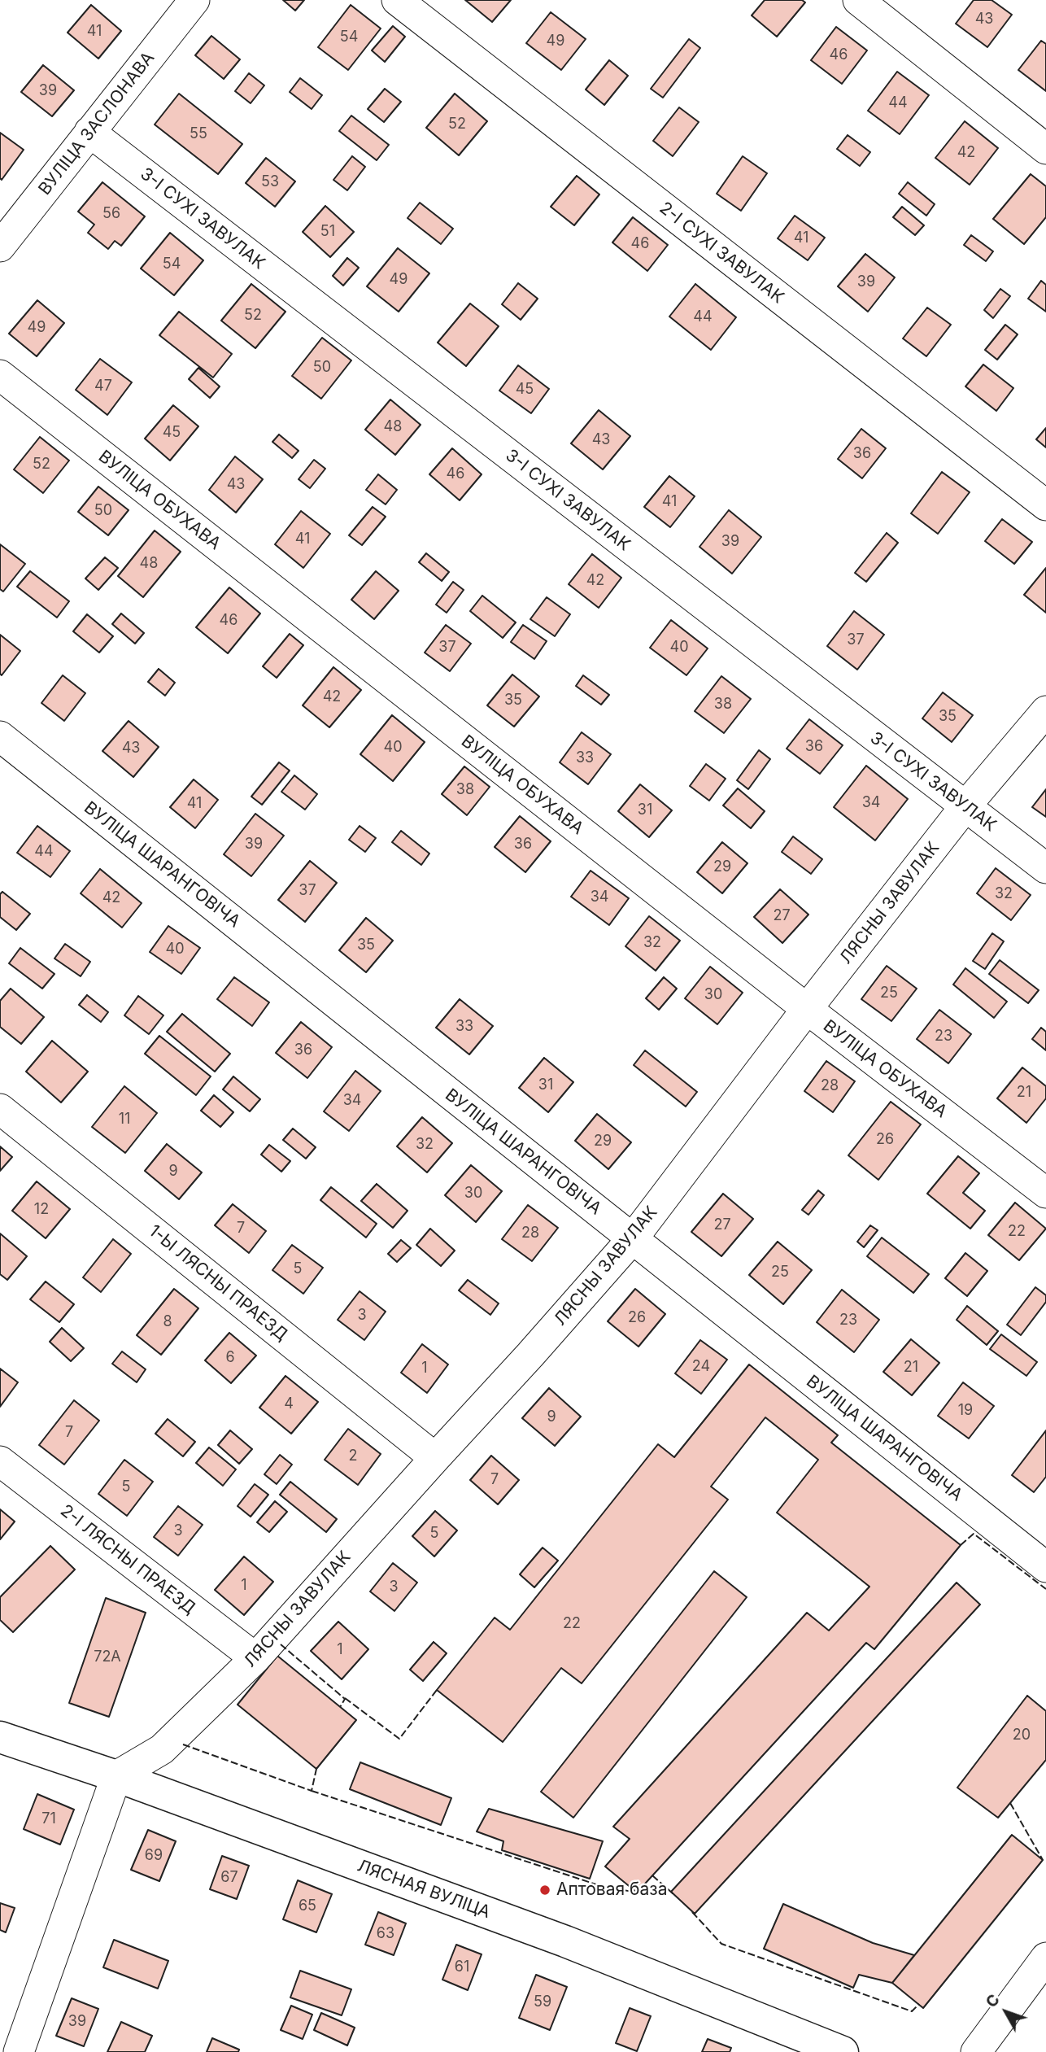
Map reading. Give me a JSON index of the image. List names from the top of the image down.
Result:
{
  "streets": {
    "main road": ["ЛЯСНАЯ ВУЛІЦА"],
    "street": [
      "ВУЛІЦА ЗАСЛОНАВА",
      "3-І СУХІ ЗАВУЛАК",
      "2-І СУХІ ЗАВУЛАК",
      "ВУЛІЦА ОБУХАВА",
      "ВУЛІЦА ШАРАНГОВІЧА",
      "ЛЯСНЫ ЗАВУЛАК",
      "1-Ы ЛЯСНЫ ПРАЕЗД",
      "2-І ЛЯСНЫ ПРАЕЗД"
    ]
  },
  "crossings": [
    ["ВУЛІЦА ЗАСЛОНАВА", "3-І СУХІ ЗАВУЛАК"],
    ["3-І СУХІ ЗАВУЛАК", "ЛЯСНЫ ЗАВУЛАК"],
    ["ВУЛІЦА ОБУХАВА", "ЛЯСНЫ ЗАВУЛАК"],
    ["ВУЛІЦА ШАРАНГОВІЧА", "ЛЯСНЫ ЗАВУЛАК"],
    ["ЛЯСНЫ ЗАВУЛАК", "1-Ы ЛЯСНЫ ПРАЕЗД"],
    ["ЛЯСНЫ ЗАВУЛАК", "2-І ЛЯСНЫ ПРАЕЗД"],
    ["ЛЯСНЫ ЗАВУЛАК", "ЛЯСНАЯ ВУЛІЦА"]
  ],
  "places": ["Аптовая база"],
  "house_numbers": [
    "43",
    "41",
    "54",
    "49",
    "46",
    "39",
    "44",
    "52",
    "55",
    "42",
    "53",
    "56",
    "51",
    "41",
    "46",
    "54",
    "49",
    "39",
    "52",
    "44",
    "49",
    "50",
    "47",
    "45",
    "48",
    "45",
    "43",
    "36",
    "52",
    "46",
    "43",
    "41",
    "50",
    "41",
    "39",
    "48",
    "42",
    "46",
    "37",
    "37",
    "40",
    "42",
    "35",
    "38",
    "35",
    "36",
    "40",
    "43",
    "33",
    "38",
    "34",
    "41",
    "31",
    "39",
    "36",
    "44",
    "29",
    "37",
    "32",
    "34",
    "42",
    "27",
    "32",
    "35",
    "40",
    "25",
    "30",
    "33",
    "23",
    "36",
    "31",
    "28",
    "21",
    "34",
    "11",
    "26",
    "29",
    "32",
    "9",
    "30",
    "12",
    "27",
    "7",
    "22",
    "28",
    "5",
    "25",
    "3",
    "26",
    "23",
    "8",
    "6",
    "24",
    "21",
    "1",
    "4",
    "19",
    "9",
    "7",
    "2",
    "7",
    "5",
    "3",
    "5",
    "1",
    "3",
    "22",
    "1",
    "72А",
    "20",
    "71",
    "69",
    "67",
    "65",
    "63",
    "61",
    "59",
    "39"
  ],
  "north": "top left"
}
